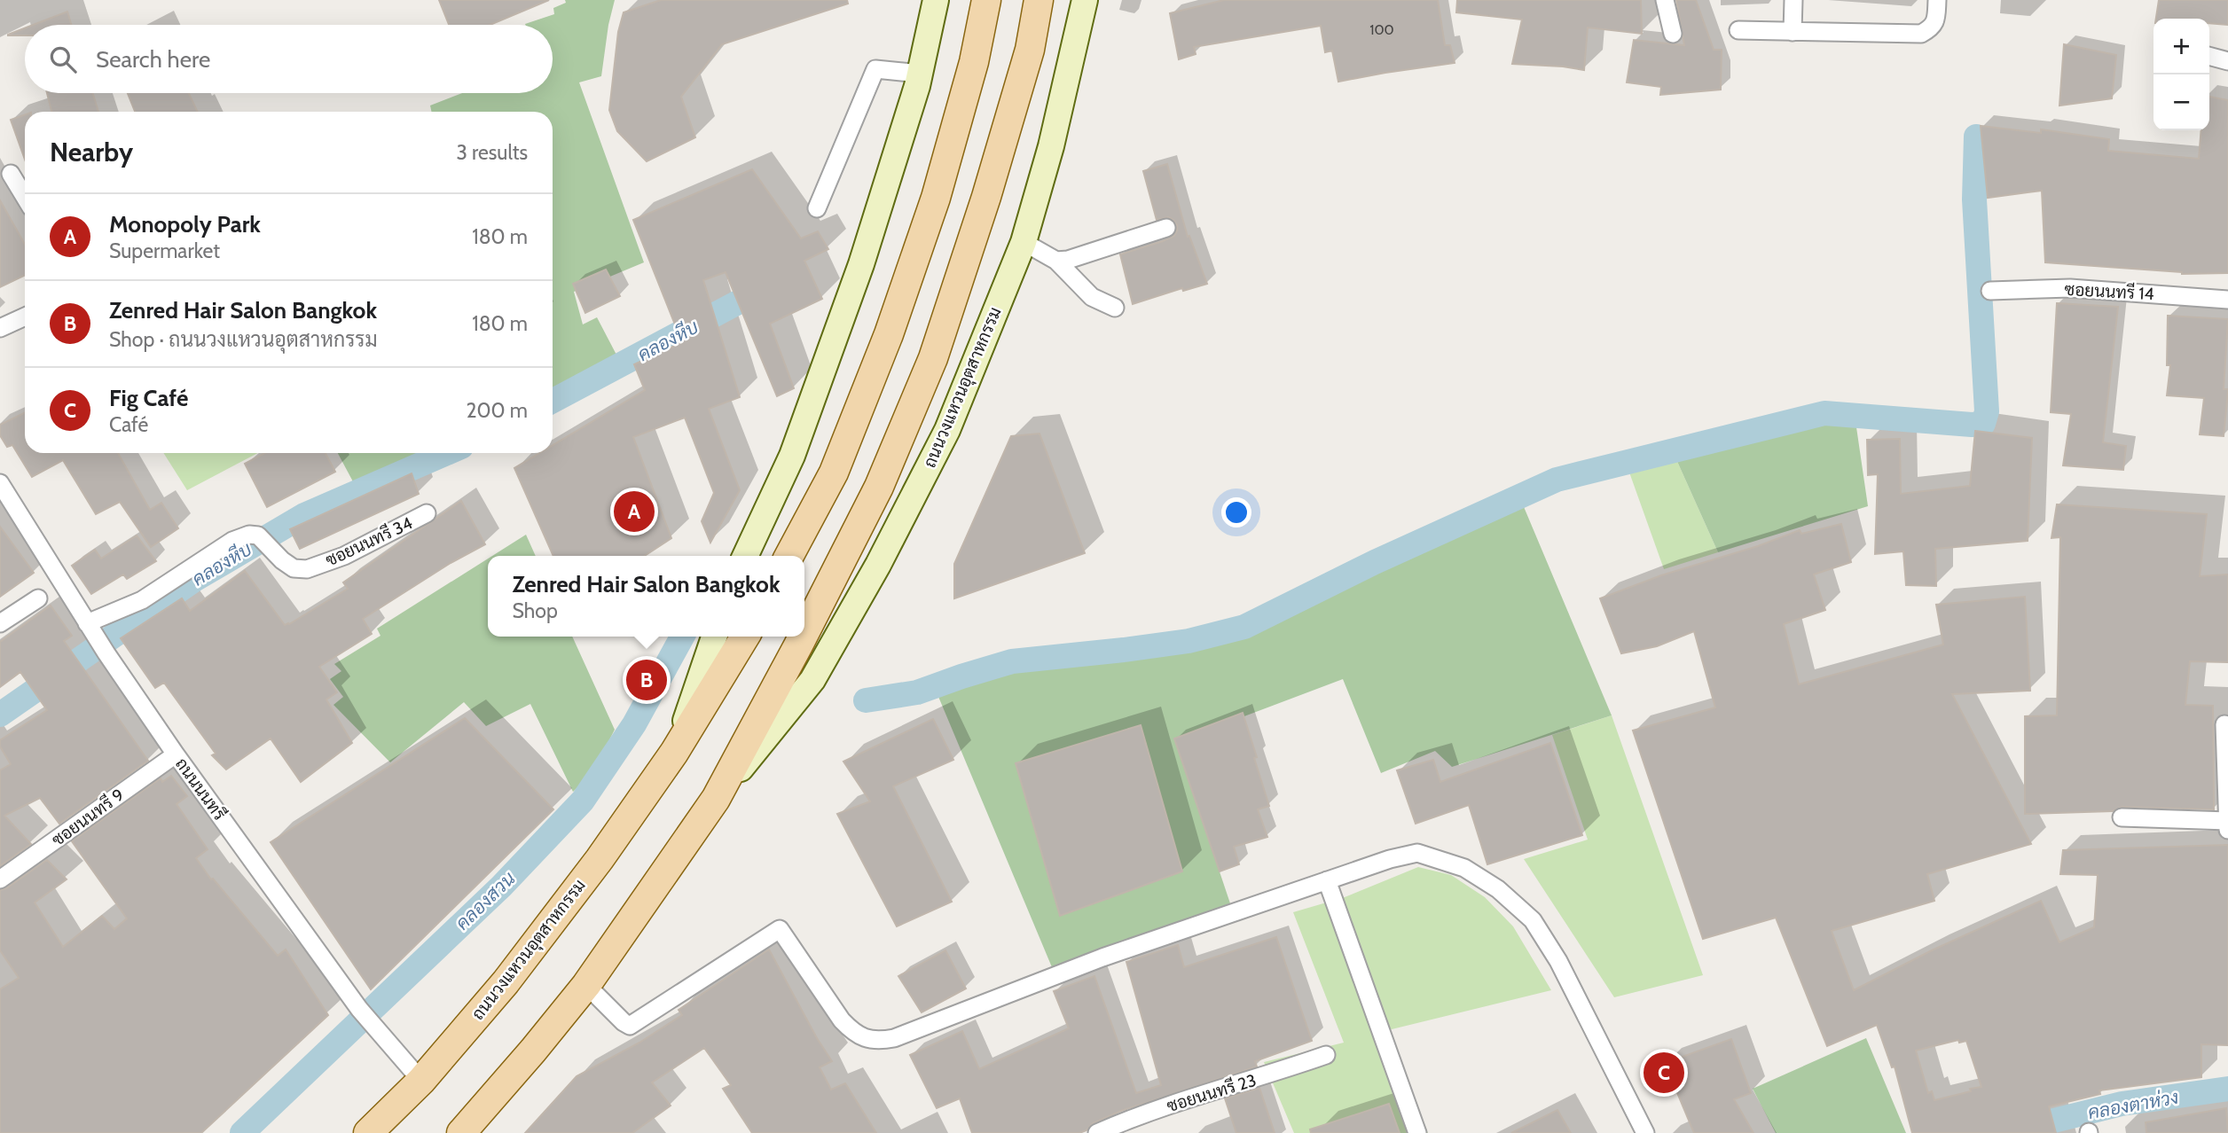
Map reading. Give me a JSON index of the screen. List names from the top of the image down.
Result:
{
  "streets": {
    "main road": ["ถนนวงแหวนอุตสาหกรรม"],
    "street": [
      "ซอยนนทรี 14",
      "ซอยนนทรี 34",
      "ถนนนนทรี",
      "ซอยนนทรี 9",
      "ซอยนนทรี 23"
    ]
  },
  "crossings": [
    ["ถนนวงแหวนอุตสาหกรรม", "ถนนนนทรี"],
    ["ซอยนนทรี 34", "ถนนนนทรี"],
    ["ถนนนนทรี", "ซอยนนทรี 9"]
  ],
  "water": ["คลองหีบ", "คลองสวน", "คลองตาห่วง"],
  "house_numbers": ["100"],
  "page": {
    "map_buttons": ["+", "−"],
    "search": "Search here",
    "heading": ["Nearby", "3 results"],
    "list": [
      {
        "mark": "A",
        "name": "Monopoly Park",
        "note": "Supermarket",
        "value": "180 m"
      },
      {
        "mark": "B",
        "name": "Zenred Hair Salon Bangkok",
        "note": "Shop · ถนนวงแหวนอุตสาหกรรม",
        "value": "180 m"
      },
      {
        "mark": "C",
        "name": "Fig Café",
        "note": "Café",
        "value": "200 m"
      }
    ],
    "pins": ["A", "B", "C"],
    "popup": ["Zenred Hair Salon Bangkok", "Shop"]
  }
}
